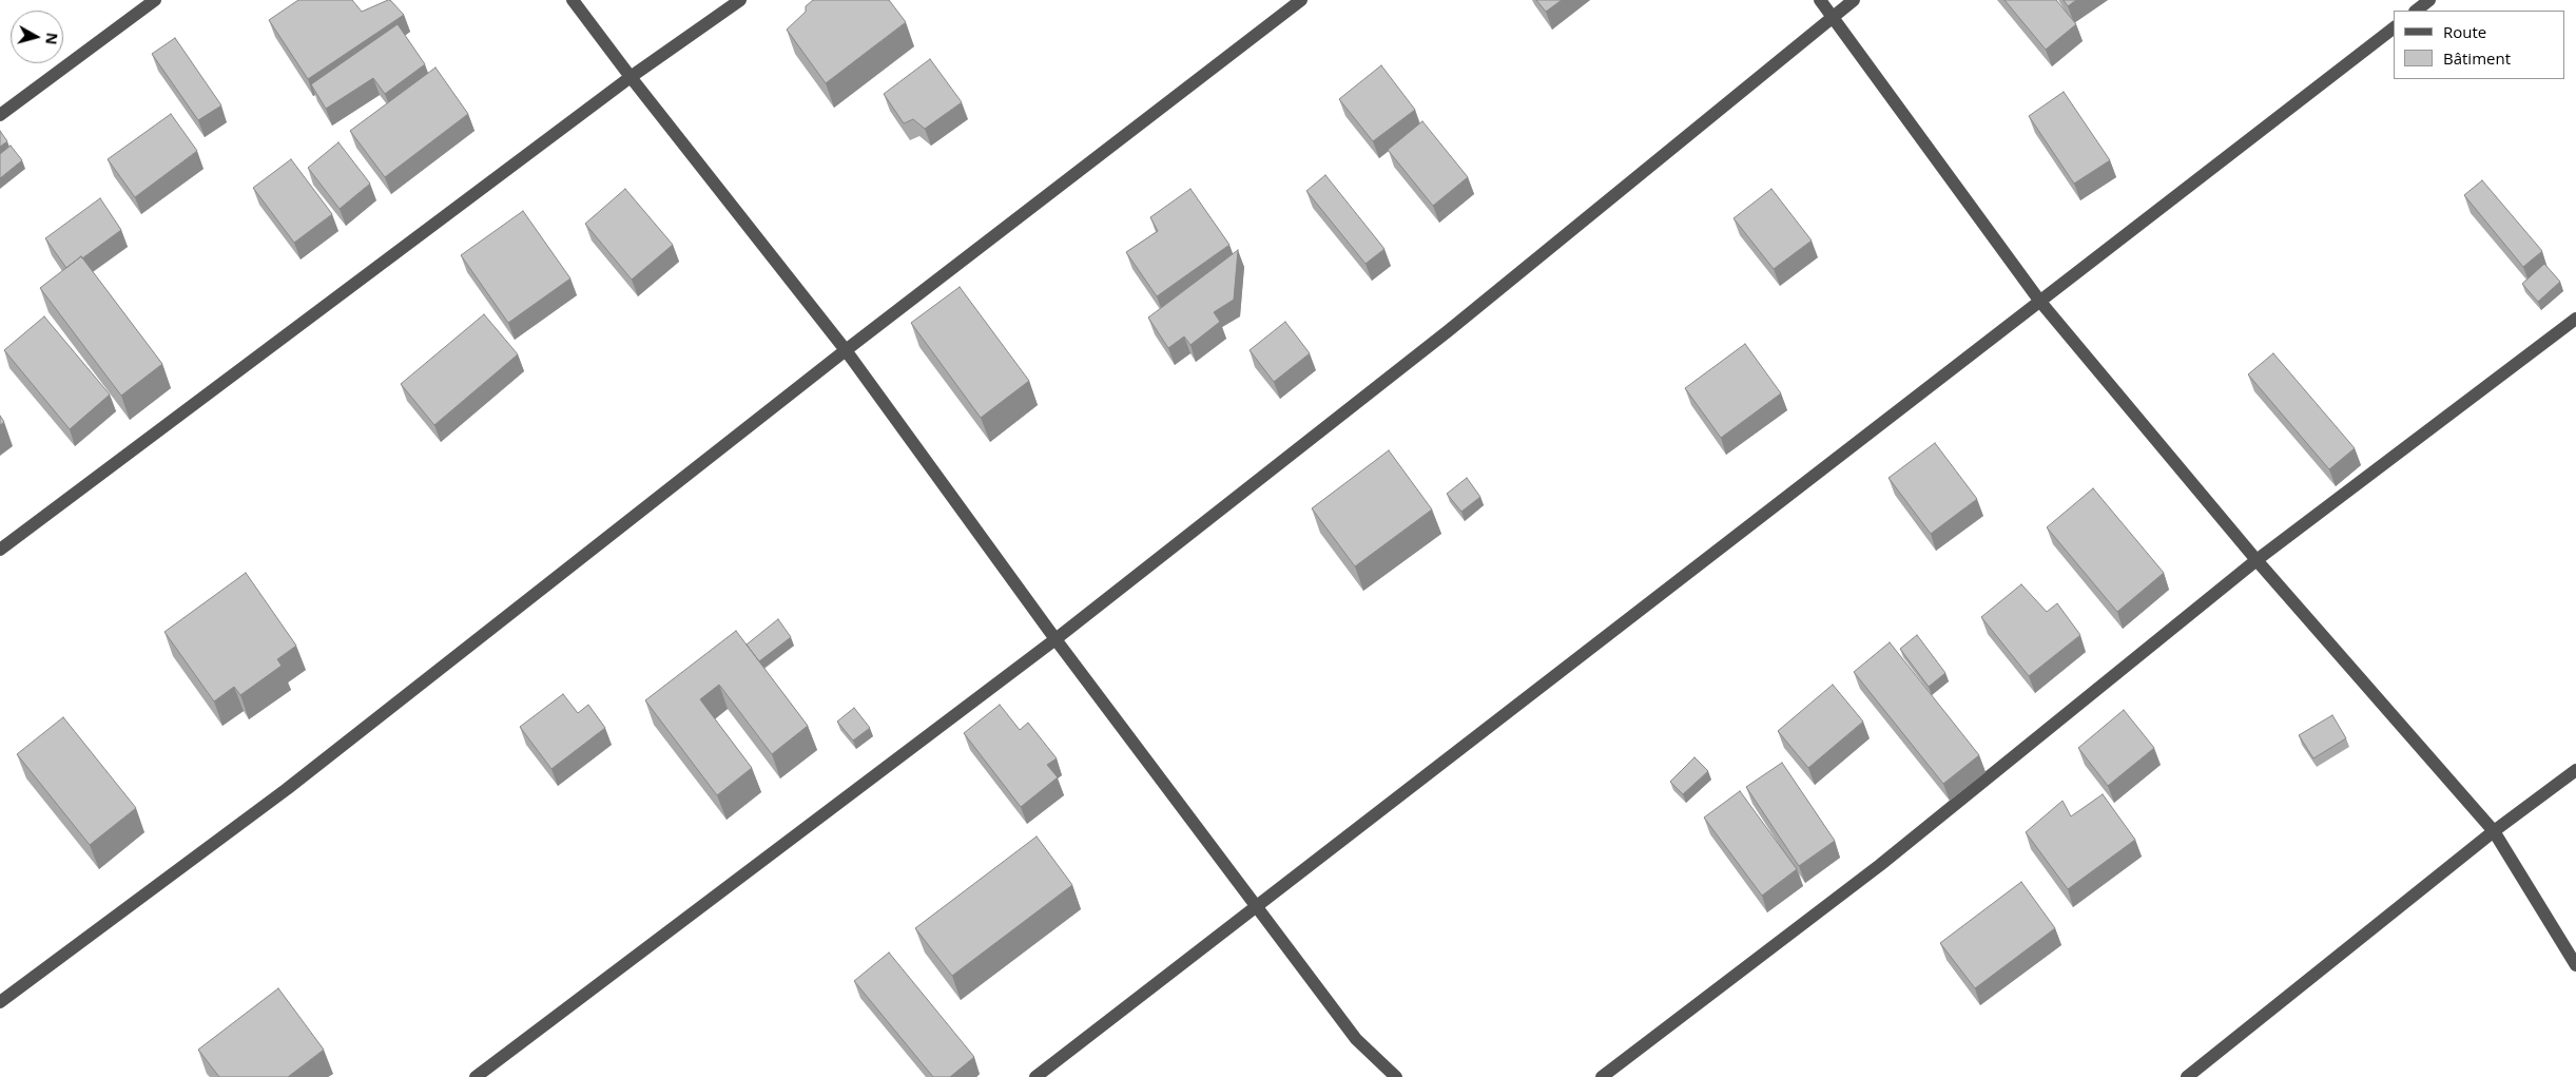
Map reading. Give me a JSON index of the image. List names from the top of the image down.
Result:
{
  "legend": ["Route", "Bâtiment"],
  "north": "right"
}
